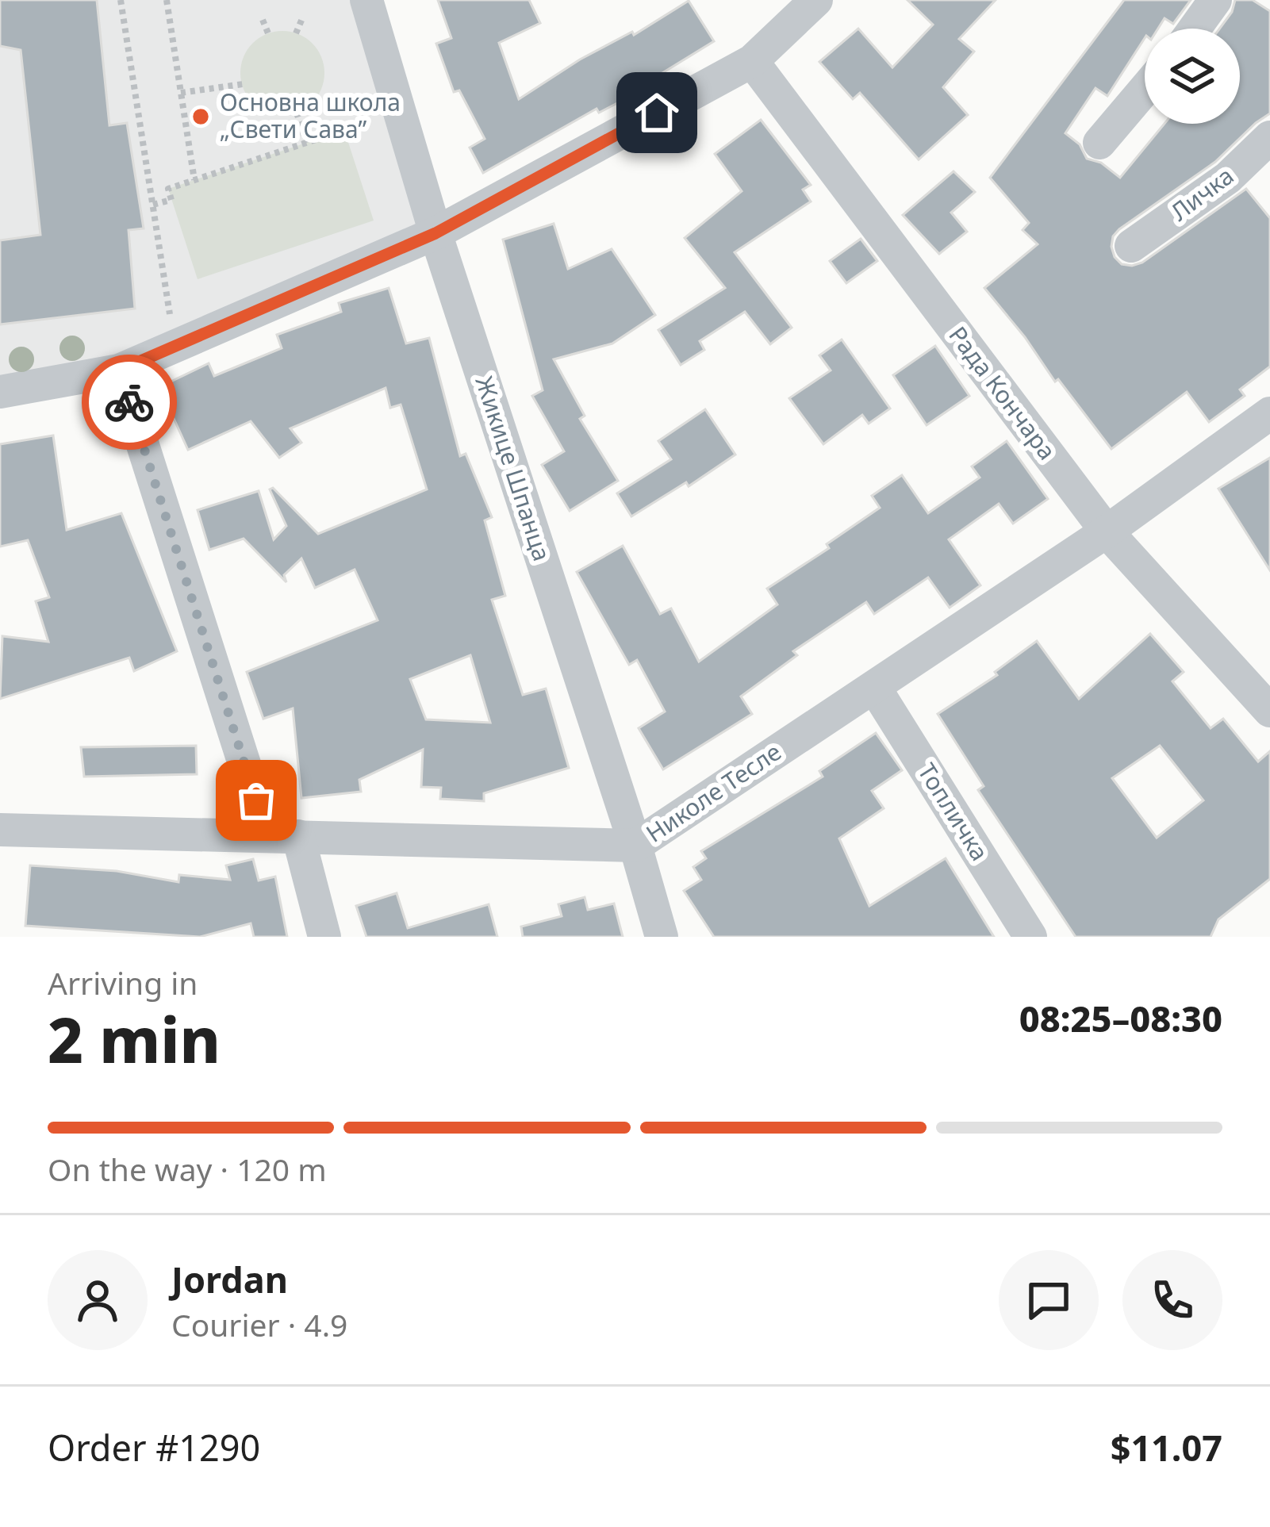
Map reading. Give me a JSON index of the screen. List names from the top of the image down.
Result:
{
  "streets": {
    "street": [
      "Личка",
      "Рада Кончара",
      "Жикице Шпанца",
      "Николе Тесле",
      "Топличка"
    ]
  },
  "crossings": [
    ["Рада Кончара", "Николе Тесле"],
    ["Жикице Шпанца", "Николе Тесле"],
    ["Николе Тесле", "Топличка"]
  ],
  "places": ["Основна школа „Свети Сава”"],
  "page": {
    "heading": ["2 min", "Arriving in", "08:25–08:30"],
    "panel": [
      "Jordan",
      "Courier · 4.9",
      "Order #1290",
      "$11.07"
    ],
    "bar": "On the way · 120 m"
  }
}
